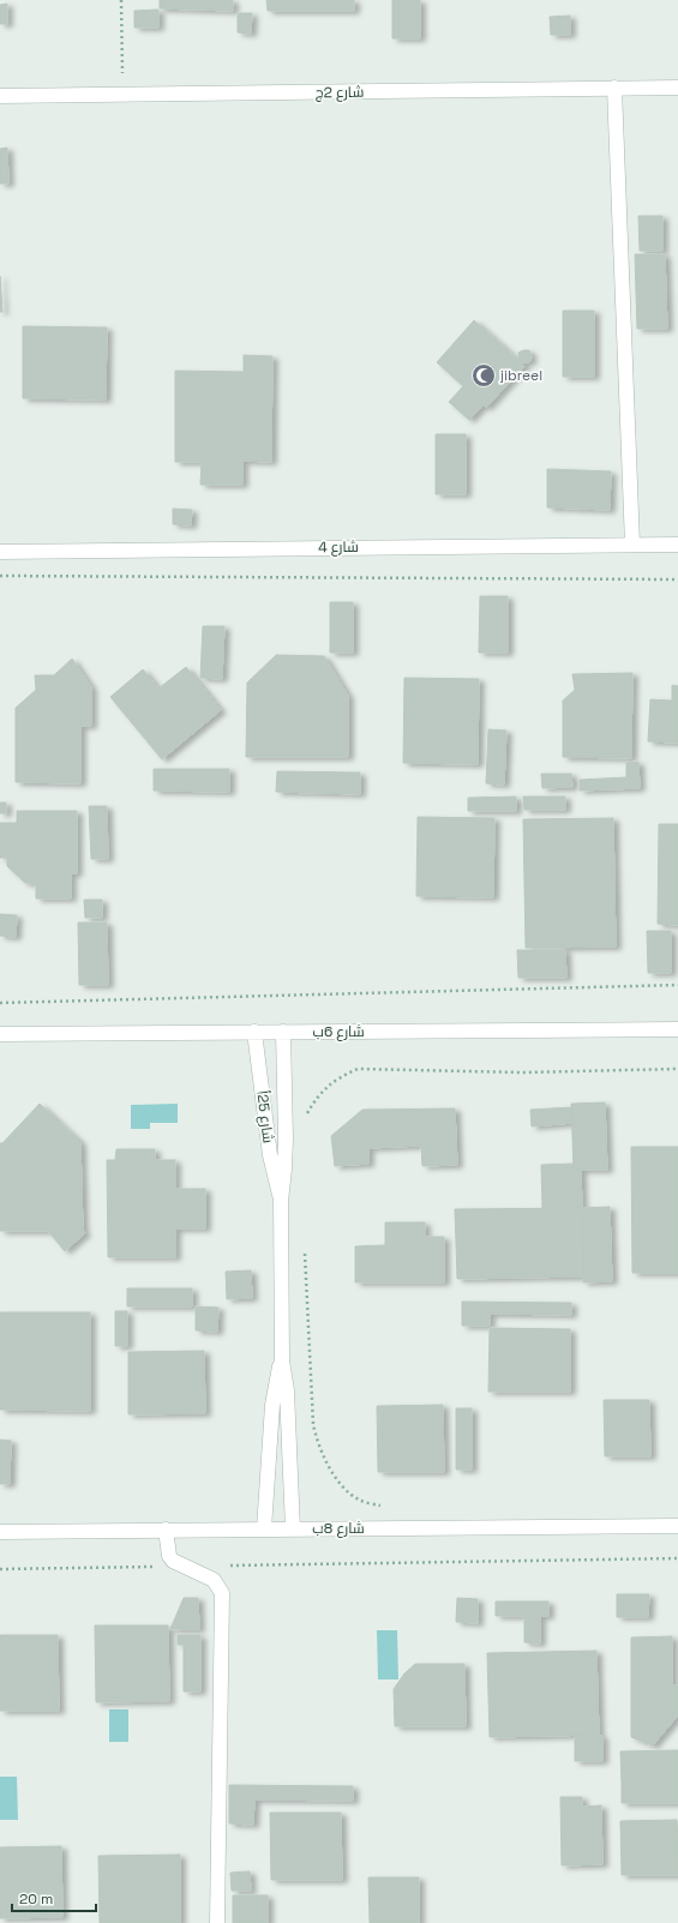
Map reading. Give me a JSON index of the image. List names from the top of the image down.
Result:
{
  "streets": {
    "street": [
      "شارع 2ج",
      "شارع 4",
      "شارع 6ب",
      "شارع 25أ",
      "شارع 8ب"
    ]
  },
  "crossings": [
    ["شارع 6ب", "شارع 25أ"],
    ["شارع 25أ", "شارع 8ب"]
  ],
  "places": {
    "mosque": ["jibreel"]
  },
  "scale_bar": "20 m"
}
